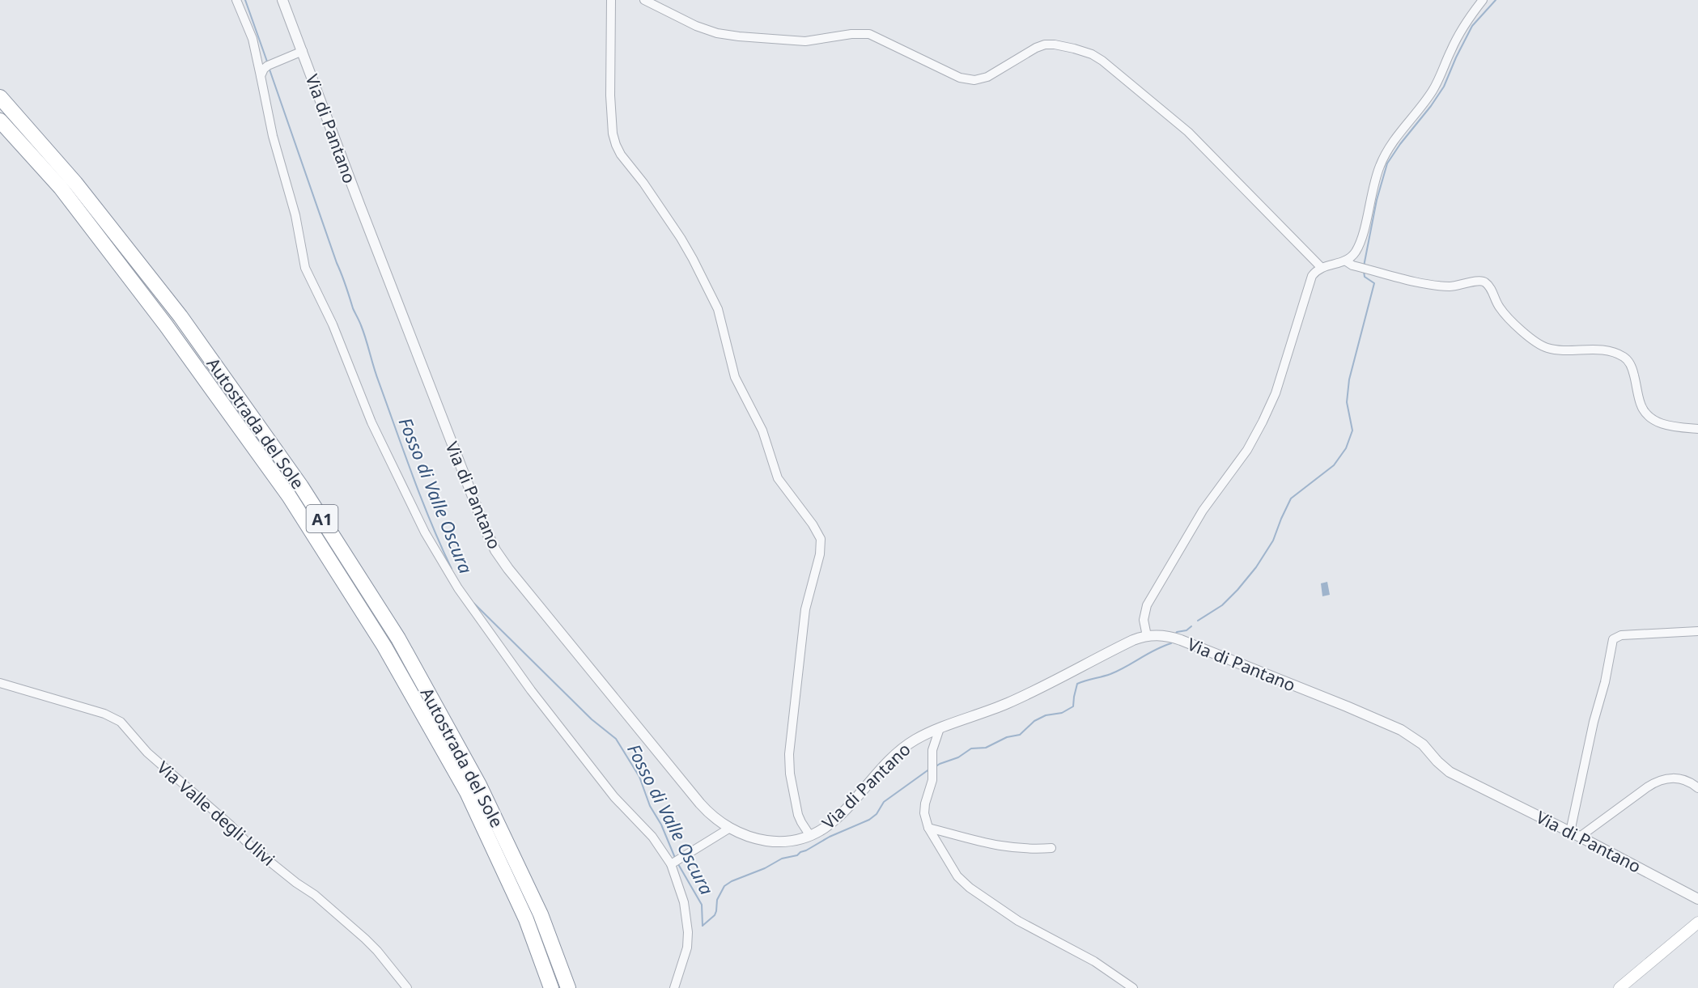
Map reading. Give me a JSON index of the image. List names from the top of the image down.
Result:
{
  "streets": {
    "highway": ["Autostrada del Sole", "A1"],
    "street": ["Via di Pantano", "Via Valle degli Ulivi"]
  },
  "water": ["Fosso di Valle Oscura"]
}
